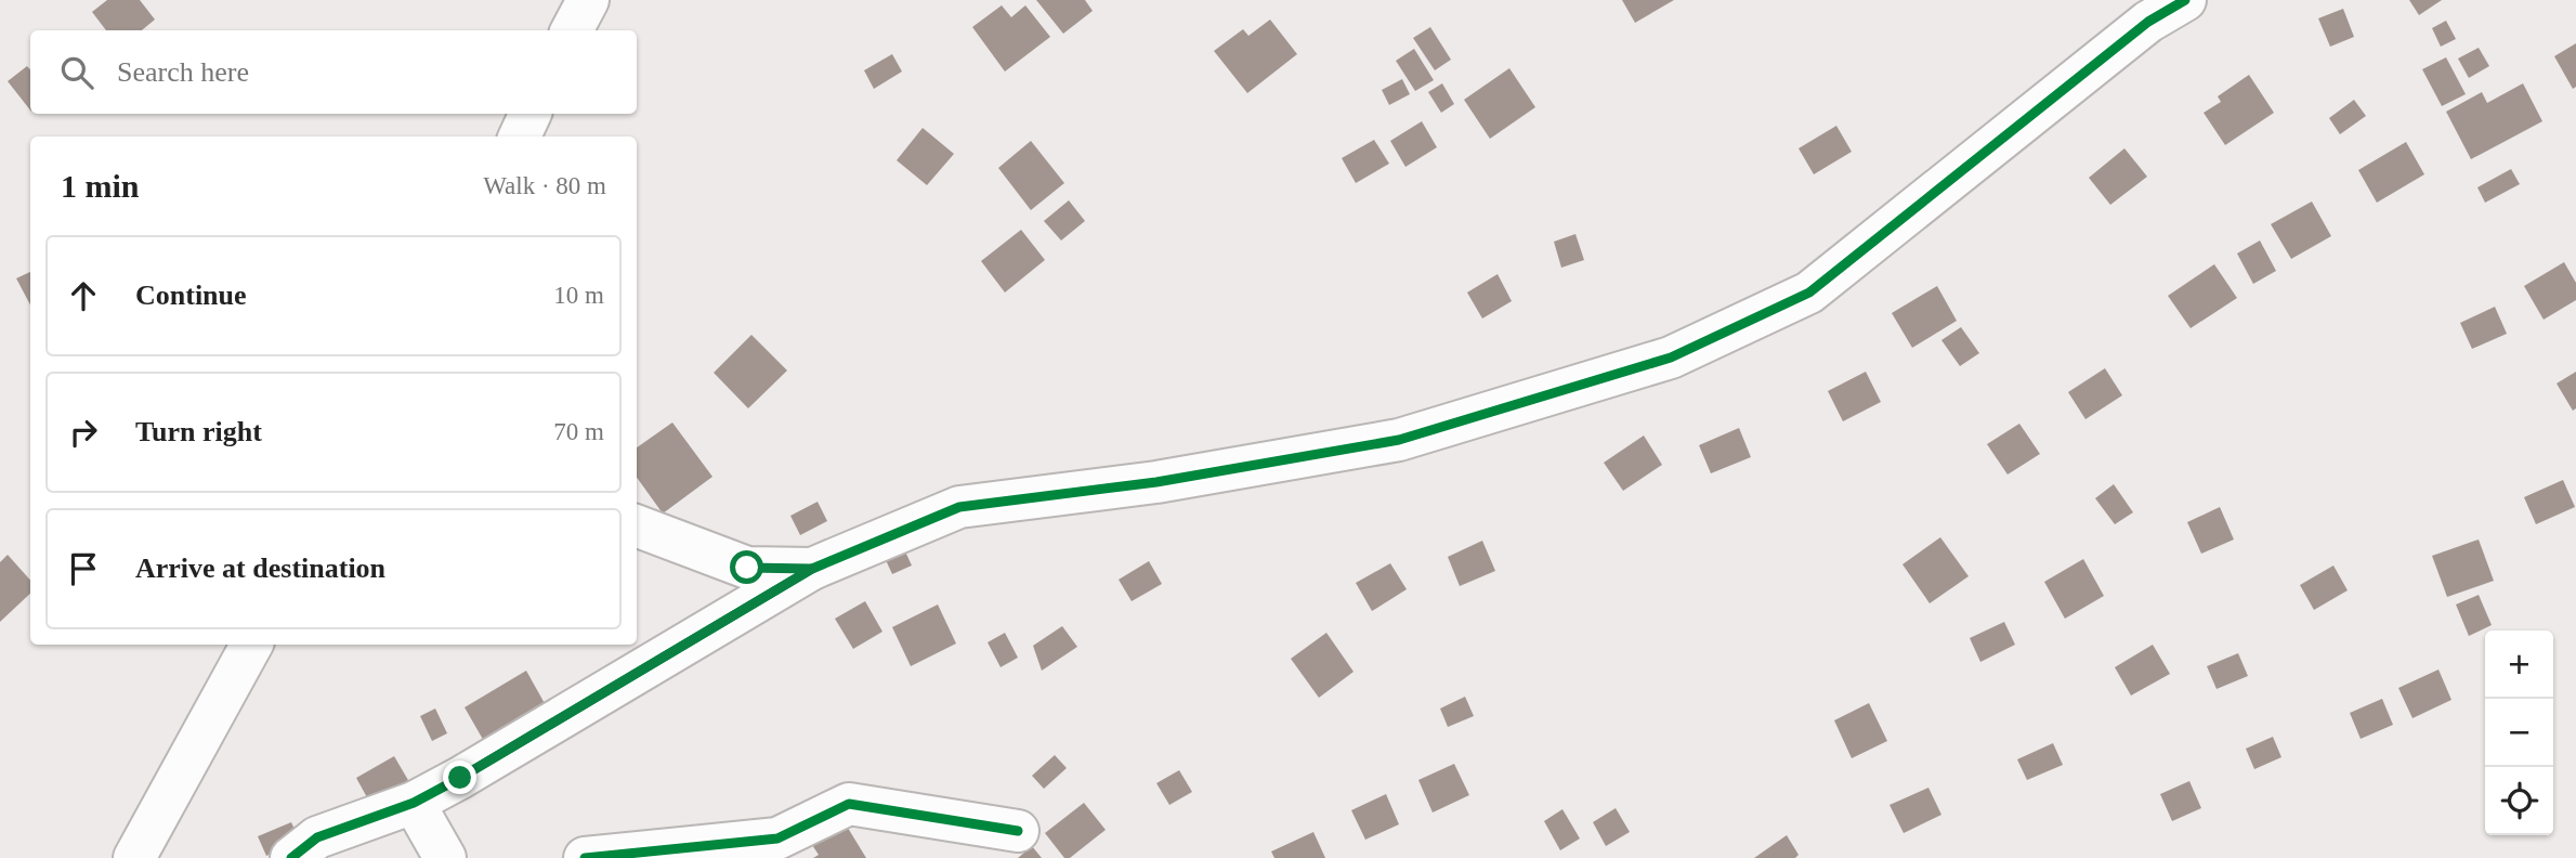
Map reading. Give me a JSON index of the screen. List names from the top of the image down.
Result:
{
  "page": {
    "search": "Search here",
    "heading": ["1 min", "Walk · 80 m"],
    "list": [
      ["Continue", "10 m"],
      ["Turn right", "70 m"],
      "Arrive at destination"
    ],
    "map_buttons": ["+", "−"]
  }
}
